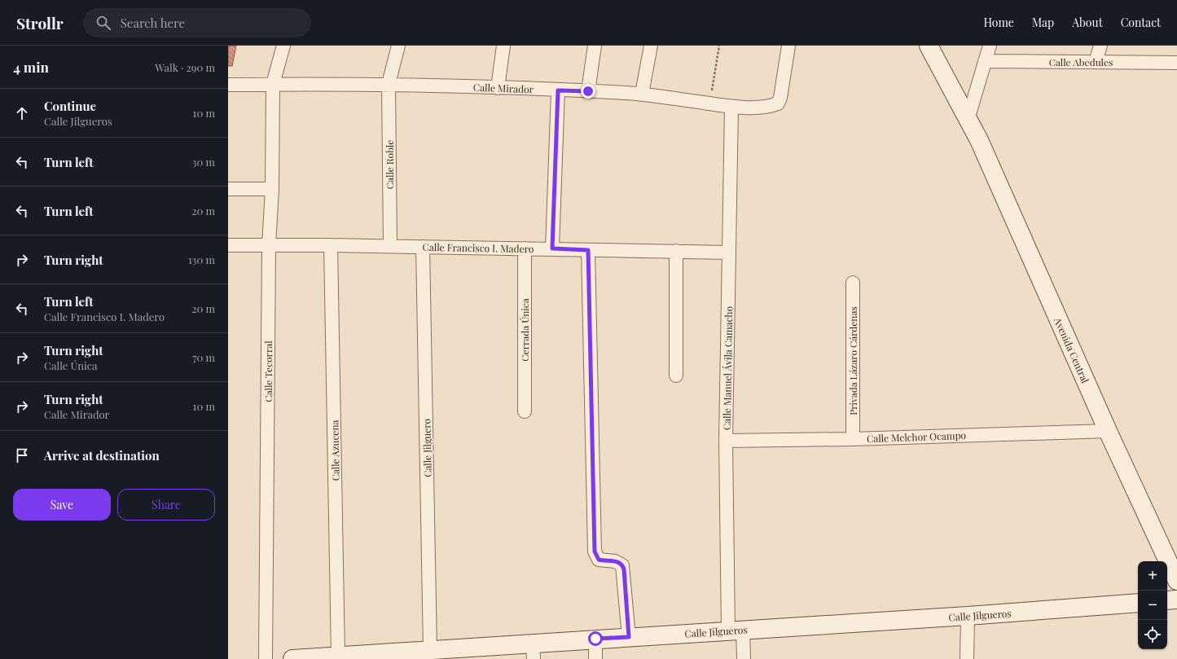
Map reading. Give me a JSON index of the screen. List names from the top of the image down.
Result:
{
  "streets": {
    "street": [
      "Calle Abedules",
      "Calle Mirador",
      "Calle Roble",
      "Calle Francisco I. Madero",
      "Cerrada Única",
      "Avenida Central",
      "Privada Lázaro Cárdenas",
      "Calle Manuel Ávila Camacho",
      "Calle Tecorral",
      "Calle Melchor Ocampo",
      "Calle Jilguero",
      "Calle Azucena",
      "Calle Jilgueros"
    ]
  },
  "crossings": [
    ["Calle Mirador", "Calle Roble"],
    ["Calle Mirador", "Calle Manuel Ávila Camacho"],
    ["Calle Mirador", "Calle Tecorral"],
    ["Calle Roble", "Calle Francisco I. Madero"],
    ["Calle Francisco I. Madero", "Cerrada Única"],
    ["Calle Francisco I. Madero", "Calle Manuel Ávila Camacho"],
    ["Calle Francisco I. Madero", "Calle Tecorral"],
    ["Calle Francisco I. Madero", "Calle Jilguero"],
    ["Calle Francisco I. Madero", "Calle Azucena"],
    ["Avenida Central", "Calle Melchor Ocampo"],
    ["Privada Lázaro Cárdenas", "Calle Melchor Ocampo"],
    ["Calle Manuel Ávila Camacho", "Calle Melchor Ocampo"],
    ["Calle Manuel Ávila Camacho", "Calle Jilgueros"],
    ["Calle Jilguero", "Calle Jilgueros"],
    ["Calle Azucena", "Calle Jilgueros"]
  ],
  "page": {
    "header": "Strollr",
    "search": "Search here",
    "nav": [
      "Home",
      "Map",
      "About",
      "Contact"
    ],
    "heading": ["4 min", "Walk · 290 m"],
    "list": [
      ["Continue", "Calle Jilgueros", "10 m"],
      ["Turn left", "30 m"],
      ["Turn left", "20 m"],
      ["Turn right", "130 m"],
      ["Turn left", "Calle Francisco I. Madero", "20 m"],
      ["Turn right", "Calle Única", "70 m"],
      ["Turn right", "Calle Mirador", "10 m"],
      "Arrive at destination"
    ],
    "buttons": ["Save", "Share"],
    "map_buttons": ["+", "−"]
  }
}
